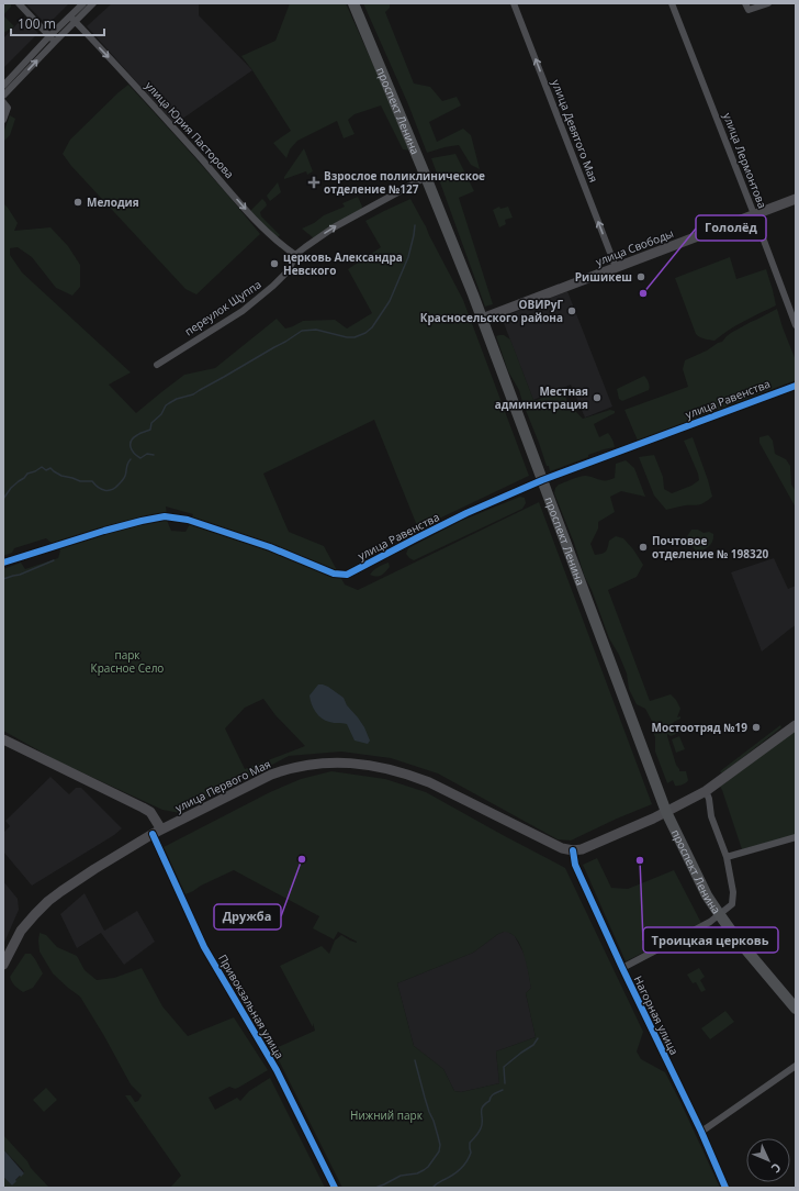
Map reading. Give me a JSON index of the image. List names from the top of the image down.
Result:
{
  "streets": {
    "main road": ["проспект Ленина", "улица Свободы", "улица Первого Мая"],
    "street": [
      "улица Юрия Пасторова",
      "улица Девятого Мая",
      "улица Лермонтова",
      "переулок Щуппа",
      "улица Равенства",
      "Привокзальная улица",
      "Нагорная улица"
    ]
  },
  "crossings": [
    ["проспект Ленина", "улица Свободы"],
    ["проспект Ленина", "переулок Щуппа"],
    ["проспект Ленина", "улица Равенства"],
    ["улица Юрия Пасторова", "переулок Щуппа"],
    ["улица Девятого Мая", "улица Свободы"],
    ["улица Лермонтова", "улица Свободы"],
    ["улица Первого Мая", "Привокзальная улица"],
    ["улица Первого Мая", "Нагорная улица"]
  ],
  "one_way": ["улица Юрия Пасторова", "улица Девятого Мая", "переулок Щуппа"],
  "parks": ["парк Красное Село", "Нижний парк"],
  "places": {
    "health": ["Взрослое поликлиническое отделение №127"],
    "other": [
      "Мелодия",
      "церковь Александра Невского",
      "Ришикеш",
      "Гололёд",
      "ОВИРуГ Красносельского района",
      "Местная администрация",
      "Почтовое отделение № 198320",
      "Мостоотряд №19",
      "Дружба",
      "Троицкая церковь"
    ]
  },
  "scale_bar": "100 m",
  "north": "bottom right"
}
